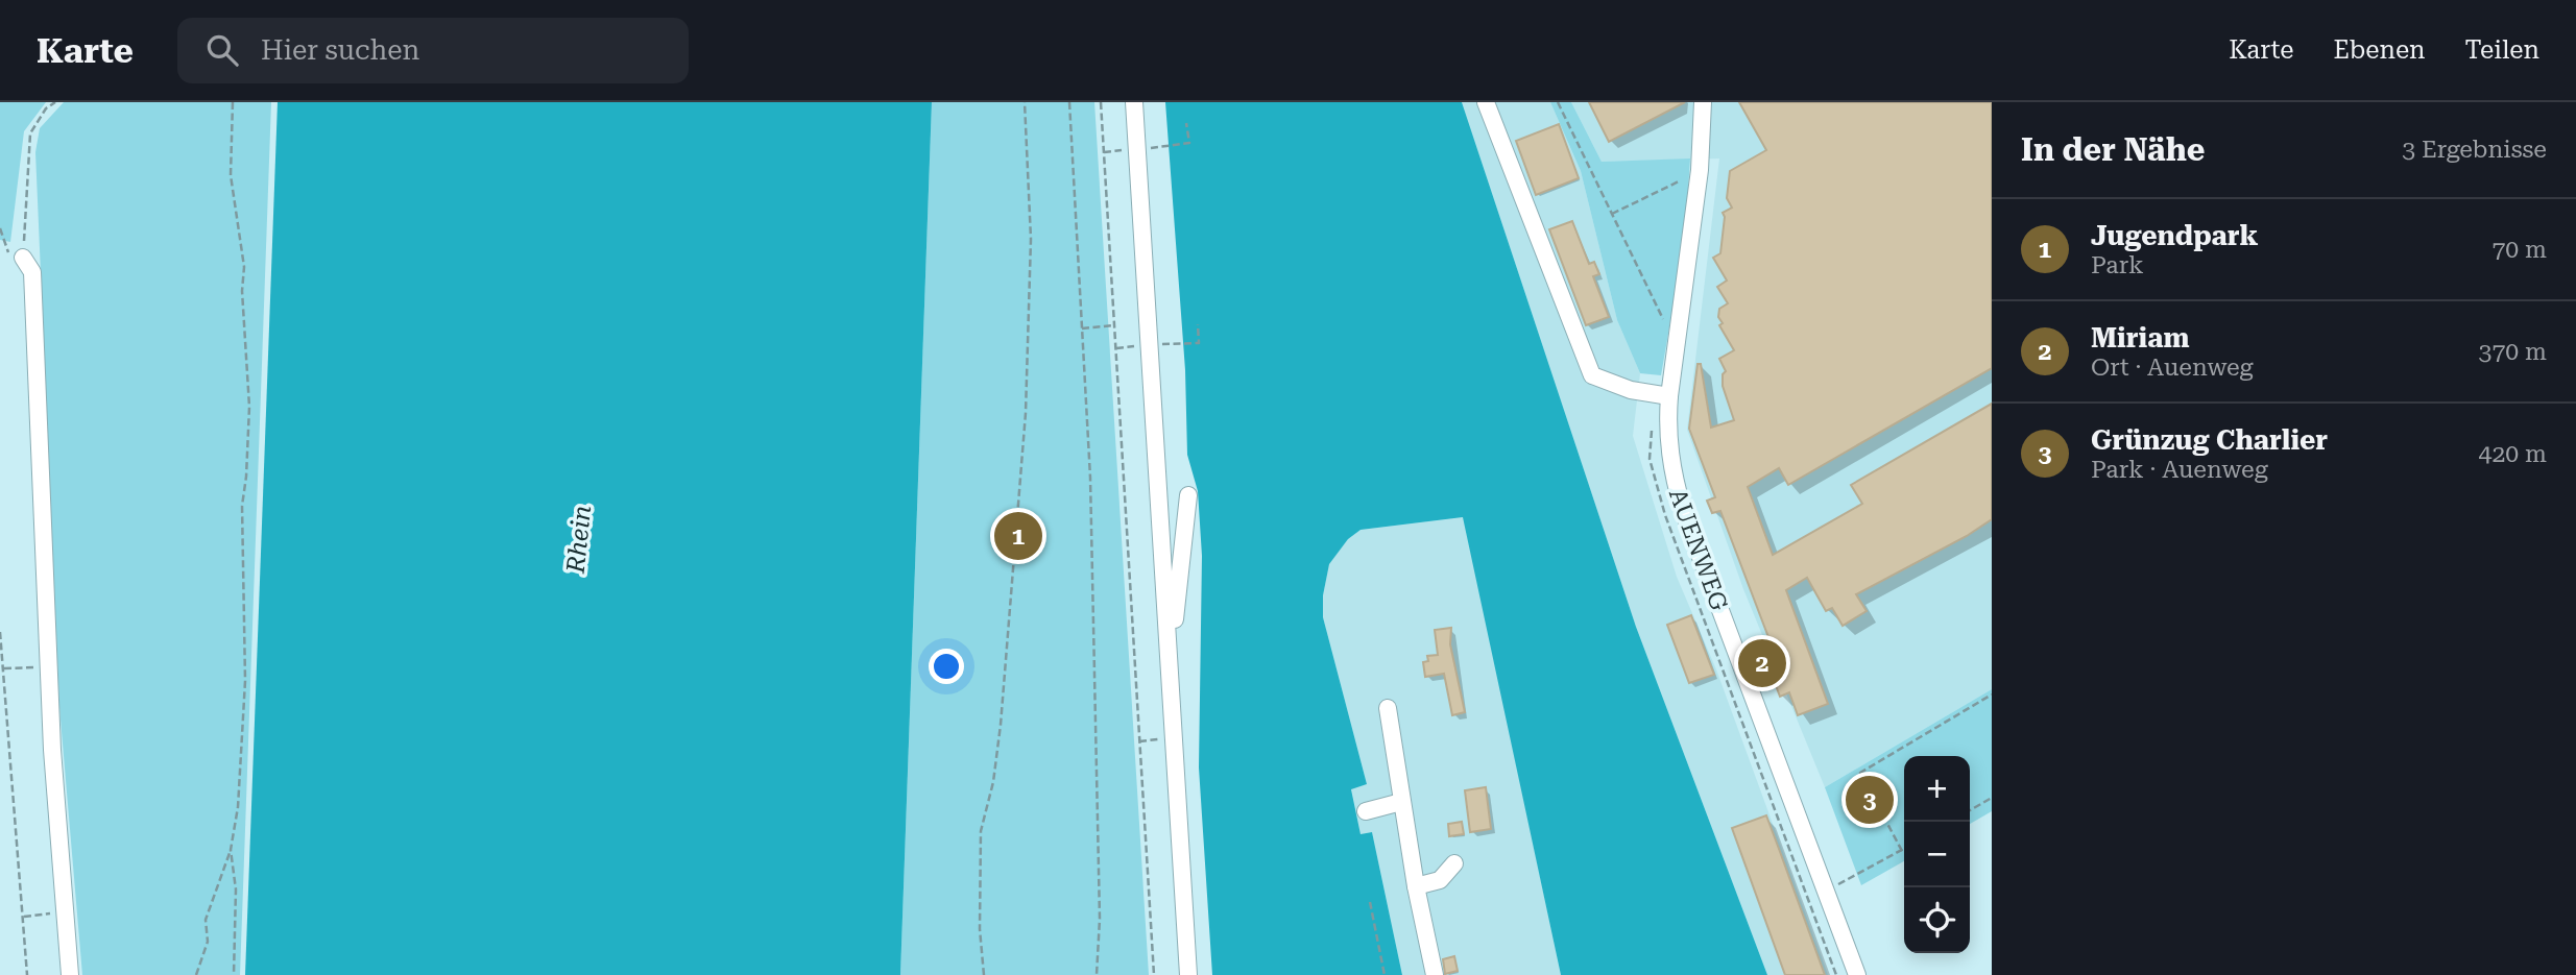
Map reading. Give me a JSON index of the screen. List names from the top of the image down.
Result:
{
  "streets": {
    "street": ["AUENWEG"]
  },
  "water": ["Rhein"],
  "page": {
    "header": "Karte",
    "search": "Hier suchen",
    "nav": ["Karte", "Ebenen", "Teilen"],
    "heading": ["In der Nähe", "3 Ergebnisse"],
    "list": [
      {
        "mark": "1",
        "name": "Jugendpark",
        "note": "Park",
        "value": "70 m"
      },
      {
        "mark": "2",
        "name": "Miriam",
        "note": "Ort · Auenweg",
        "value": "370 m"
      },
      {
        "mark": "3",
        "name": "Grünzug Charlier",
        "note": "Park · Auenweg",
        "value": "420 m"
      }
    ],
    "pins": ["1", "2", "3"],
    "map_buttons": ["+", "−"]
  }
}
